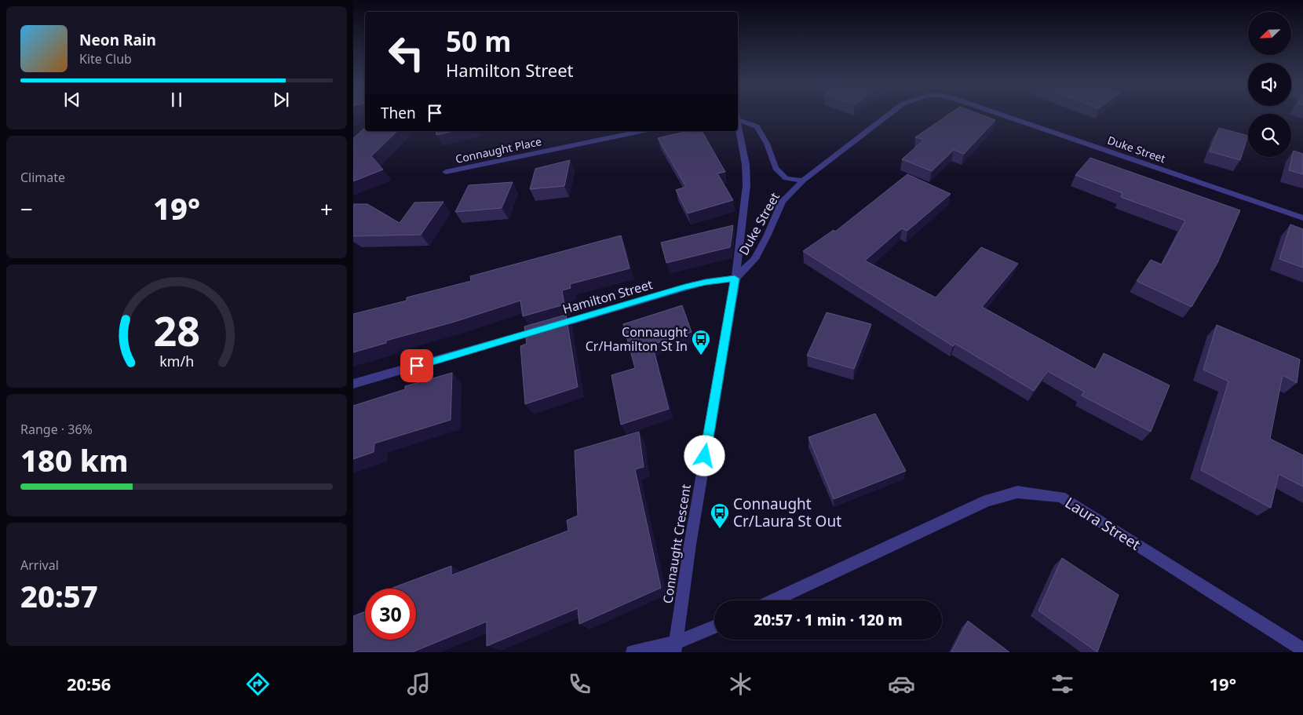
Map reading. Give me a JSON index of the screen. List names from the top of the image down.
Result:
{
  "streets": {
    "street": [
      "Duke Street",
      "Connaught Place",
      "Hamilton Street",
      "Laura Street",
      "Connaught Crescent"
    ]
  },
  "crossings": [
    ["Duke Street", "Hamilton Street"],
    ["Duke Street", "Connaught Crescent"],
    ["Hamilton Street", "Connaught Crescent"]
  ],
  "places": {
    "bus stop": ["Connaught Cr/Hamilton St In", "Connaught Cr/Laura St Out"]
  },
  "north": "bottom left",
  "page": {
    "turn": ["50 m", "Hamilton Street"],
    "song": ["Neon Rain", "Kite Club"],
    "then": "Then",
    "tile": [
      "Climate",
      ["Range · 36%", "180 km"],
      ["Arrival", "20:57"]
    ],
    "heat": ["−", "19°", "+"],
    "limit": "30",
    "trip": "20:57 · 1 min · 120 m",
    "tabs": ["20:56", "19°"],
    "gauge": ["28", "km/h"]
  }
}
